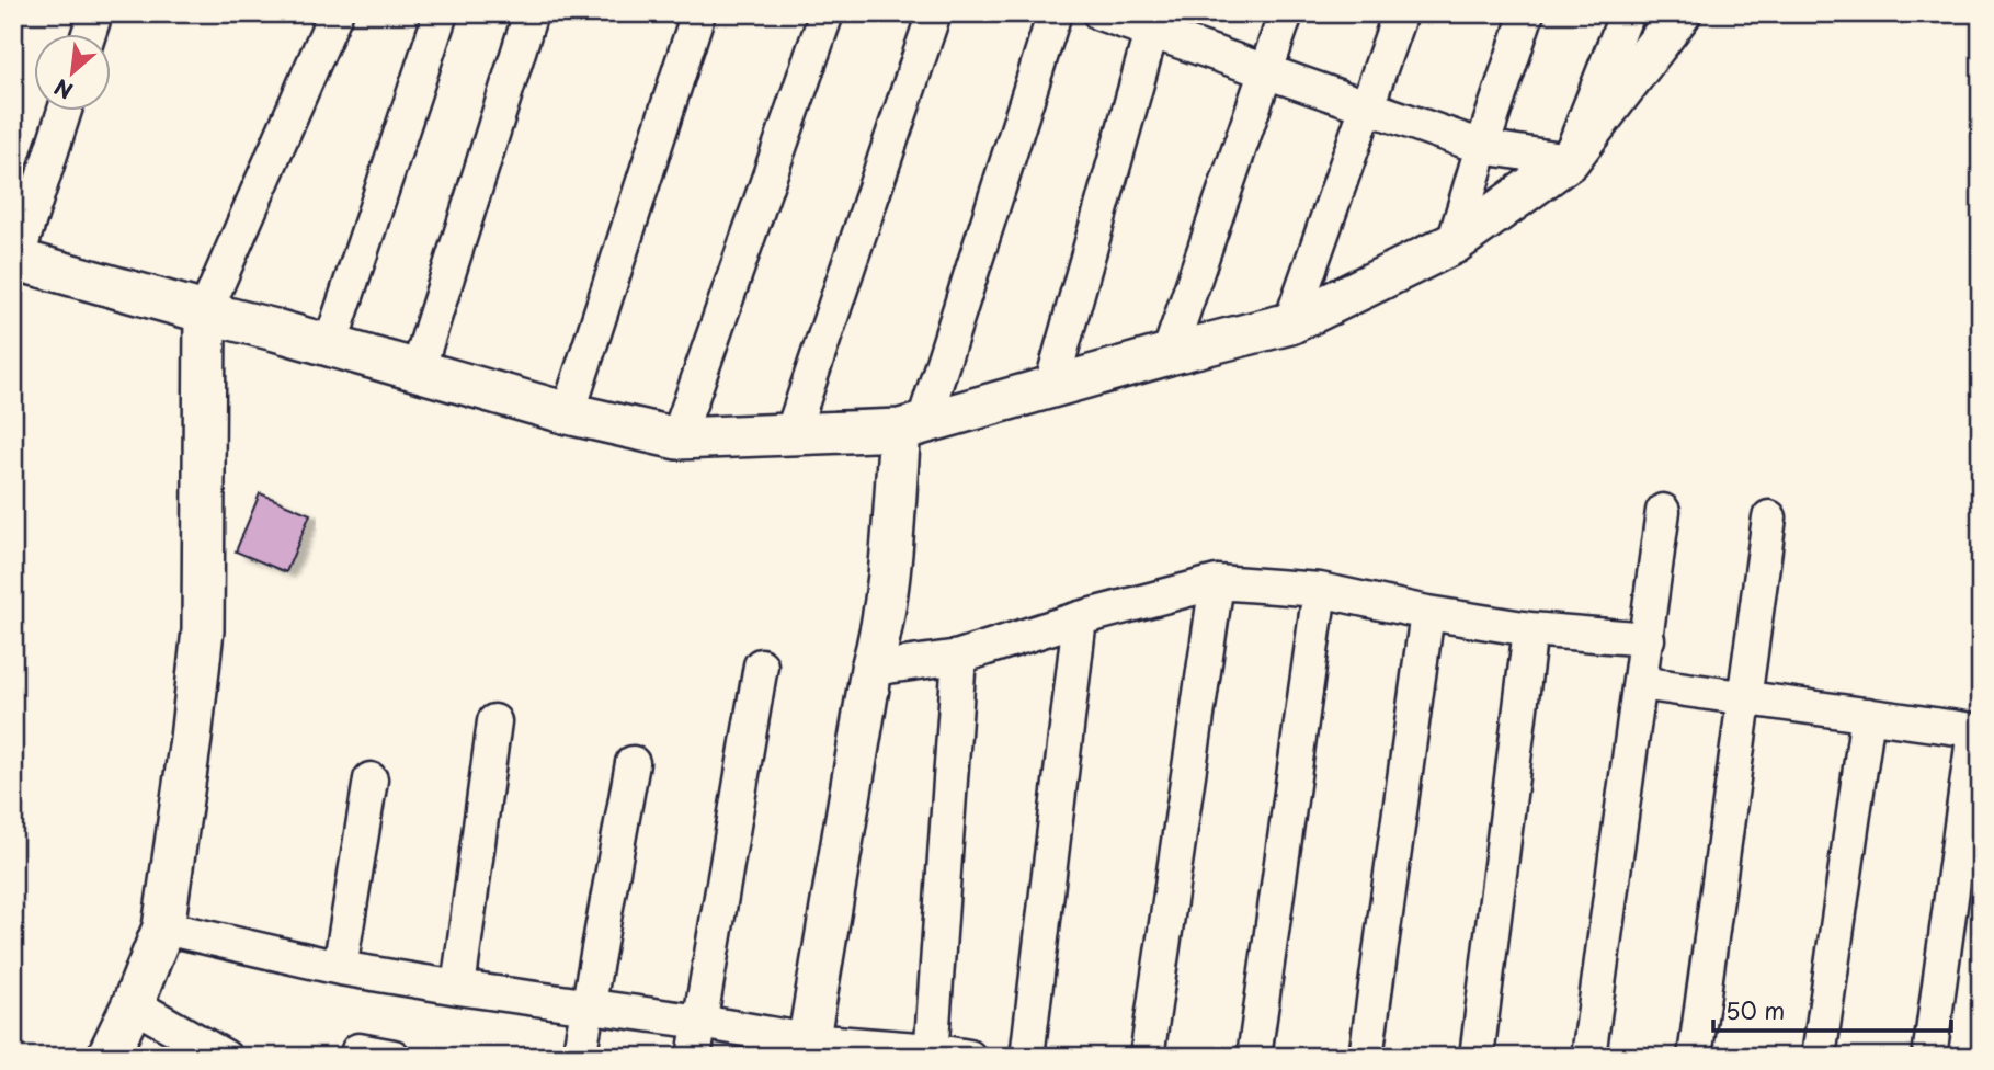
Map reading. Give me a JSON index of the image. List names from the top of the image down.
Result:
{
  "scale_bar": "50 m",
  "north": "bottom left"
}
